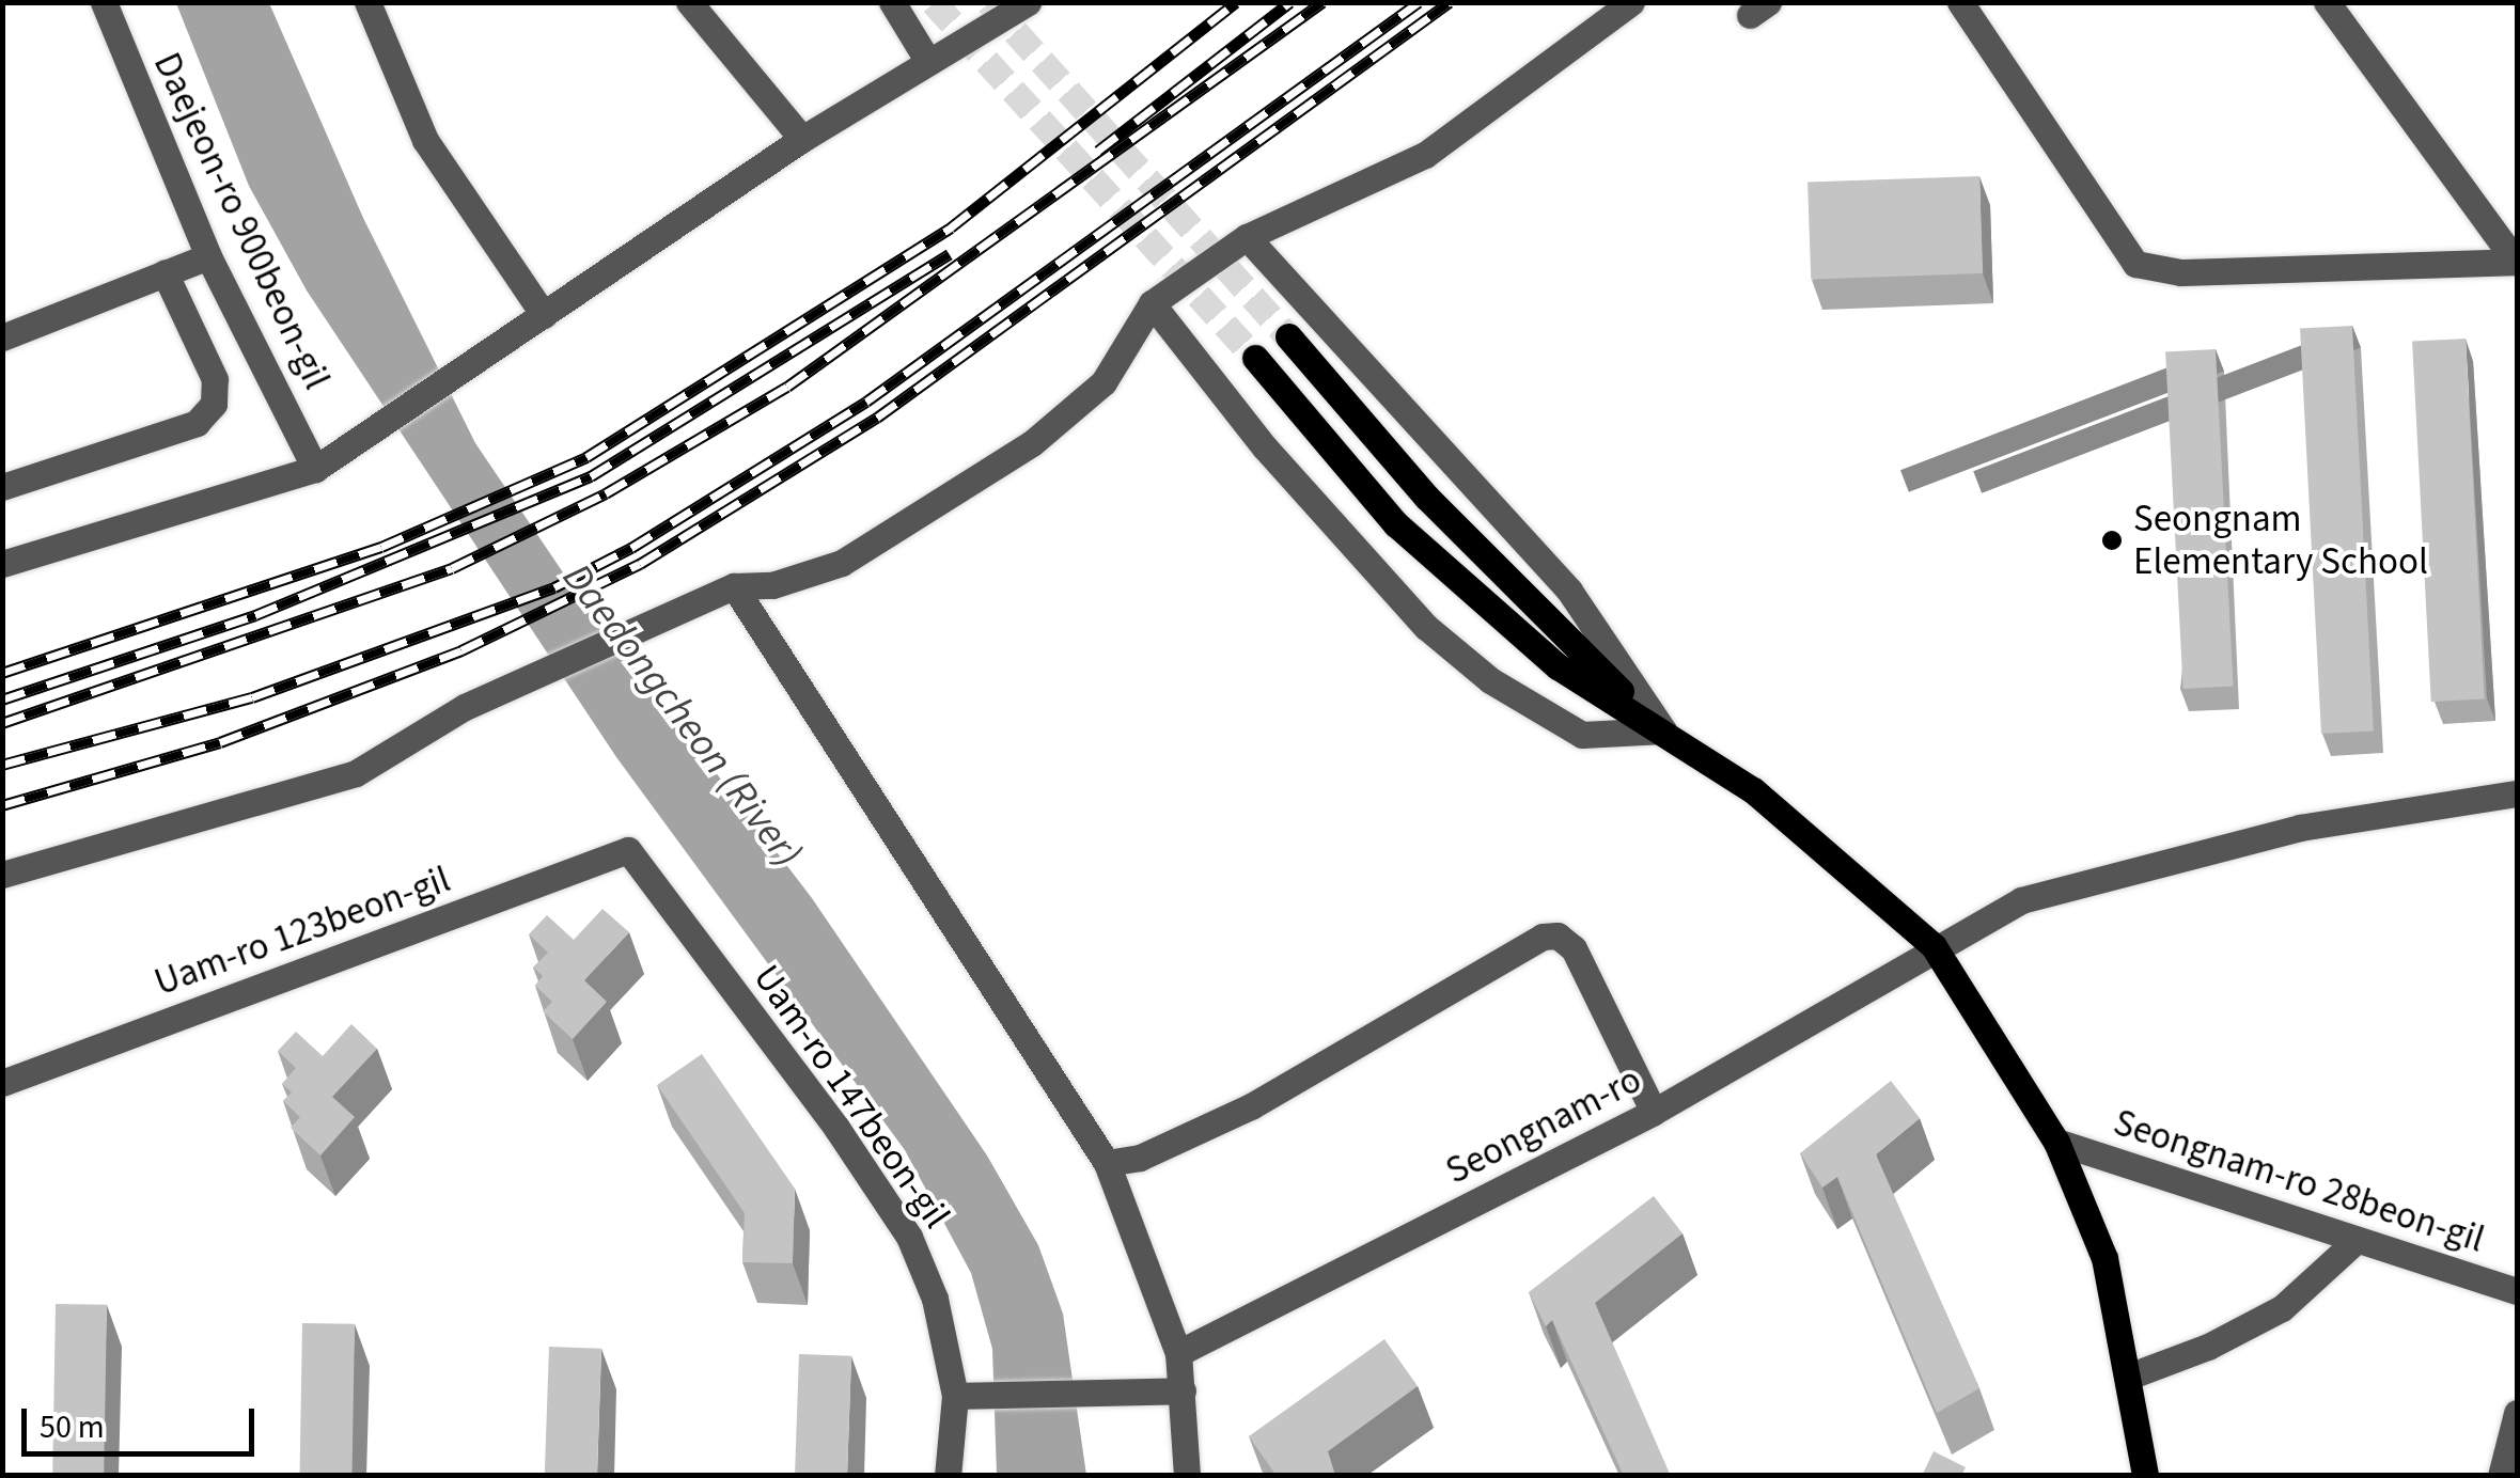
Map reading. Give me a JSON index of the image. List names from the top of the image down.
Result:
{
  "streets": {
    "street": [
      "Daejeon-ro 900beon-gil",
      "Uam-ro 123beon-gil",
      "Uam-ro 147beon-gil",
      "Seongnam-ro",
      "Seongnam-ro 28beon-gil"
    ]
  },
  "crossings": [
    ["Uam-ro 123beon-gil", "Uam-ro 147beon-gil"]
  ],
  "water": ["Daedongcheon (River)"],
  "places": ["Seongnam Elementary School"],
  "scale_bar": "50 m"
}
